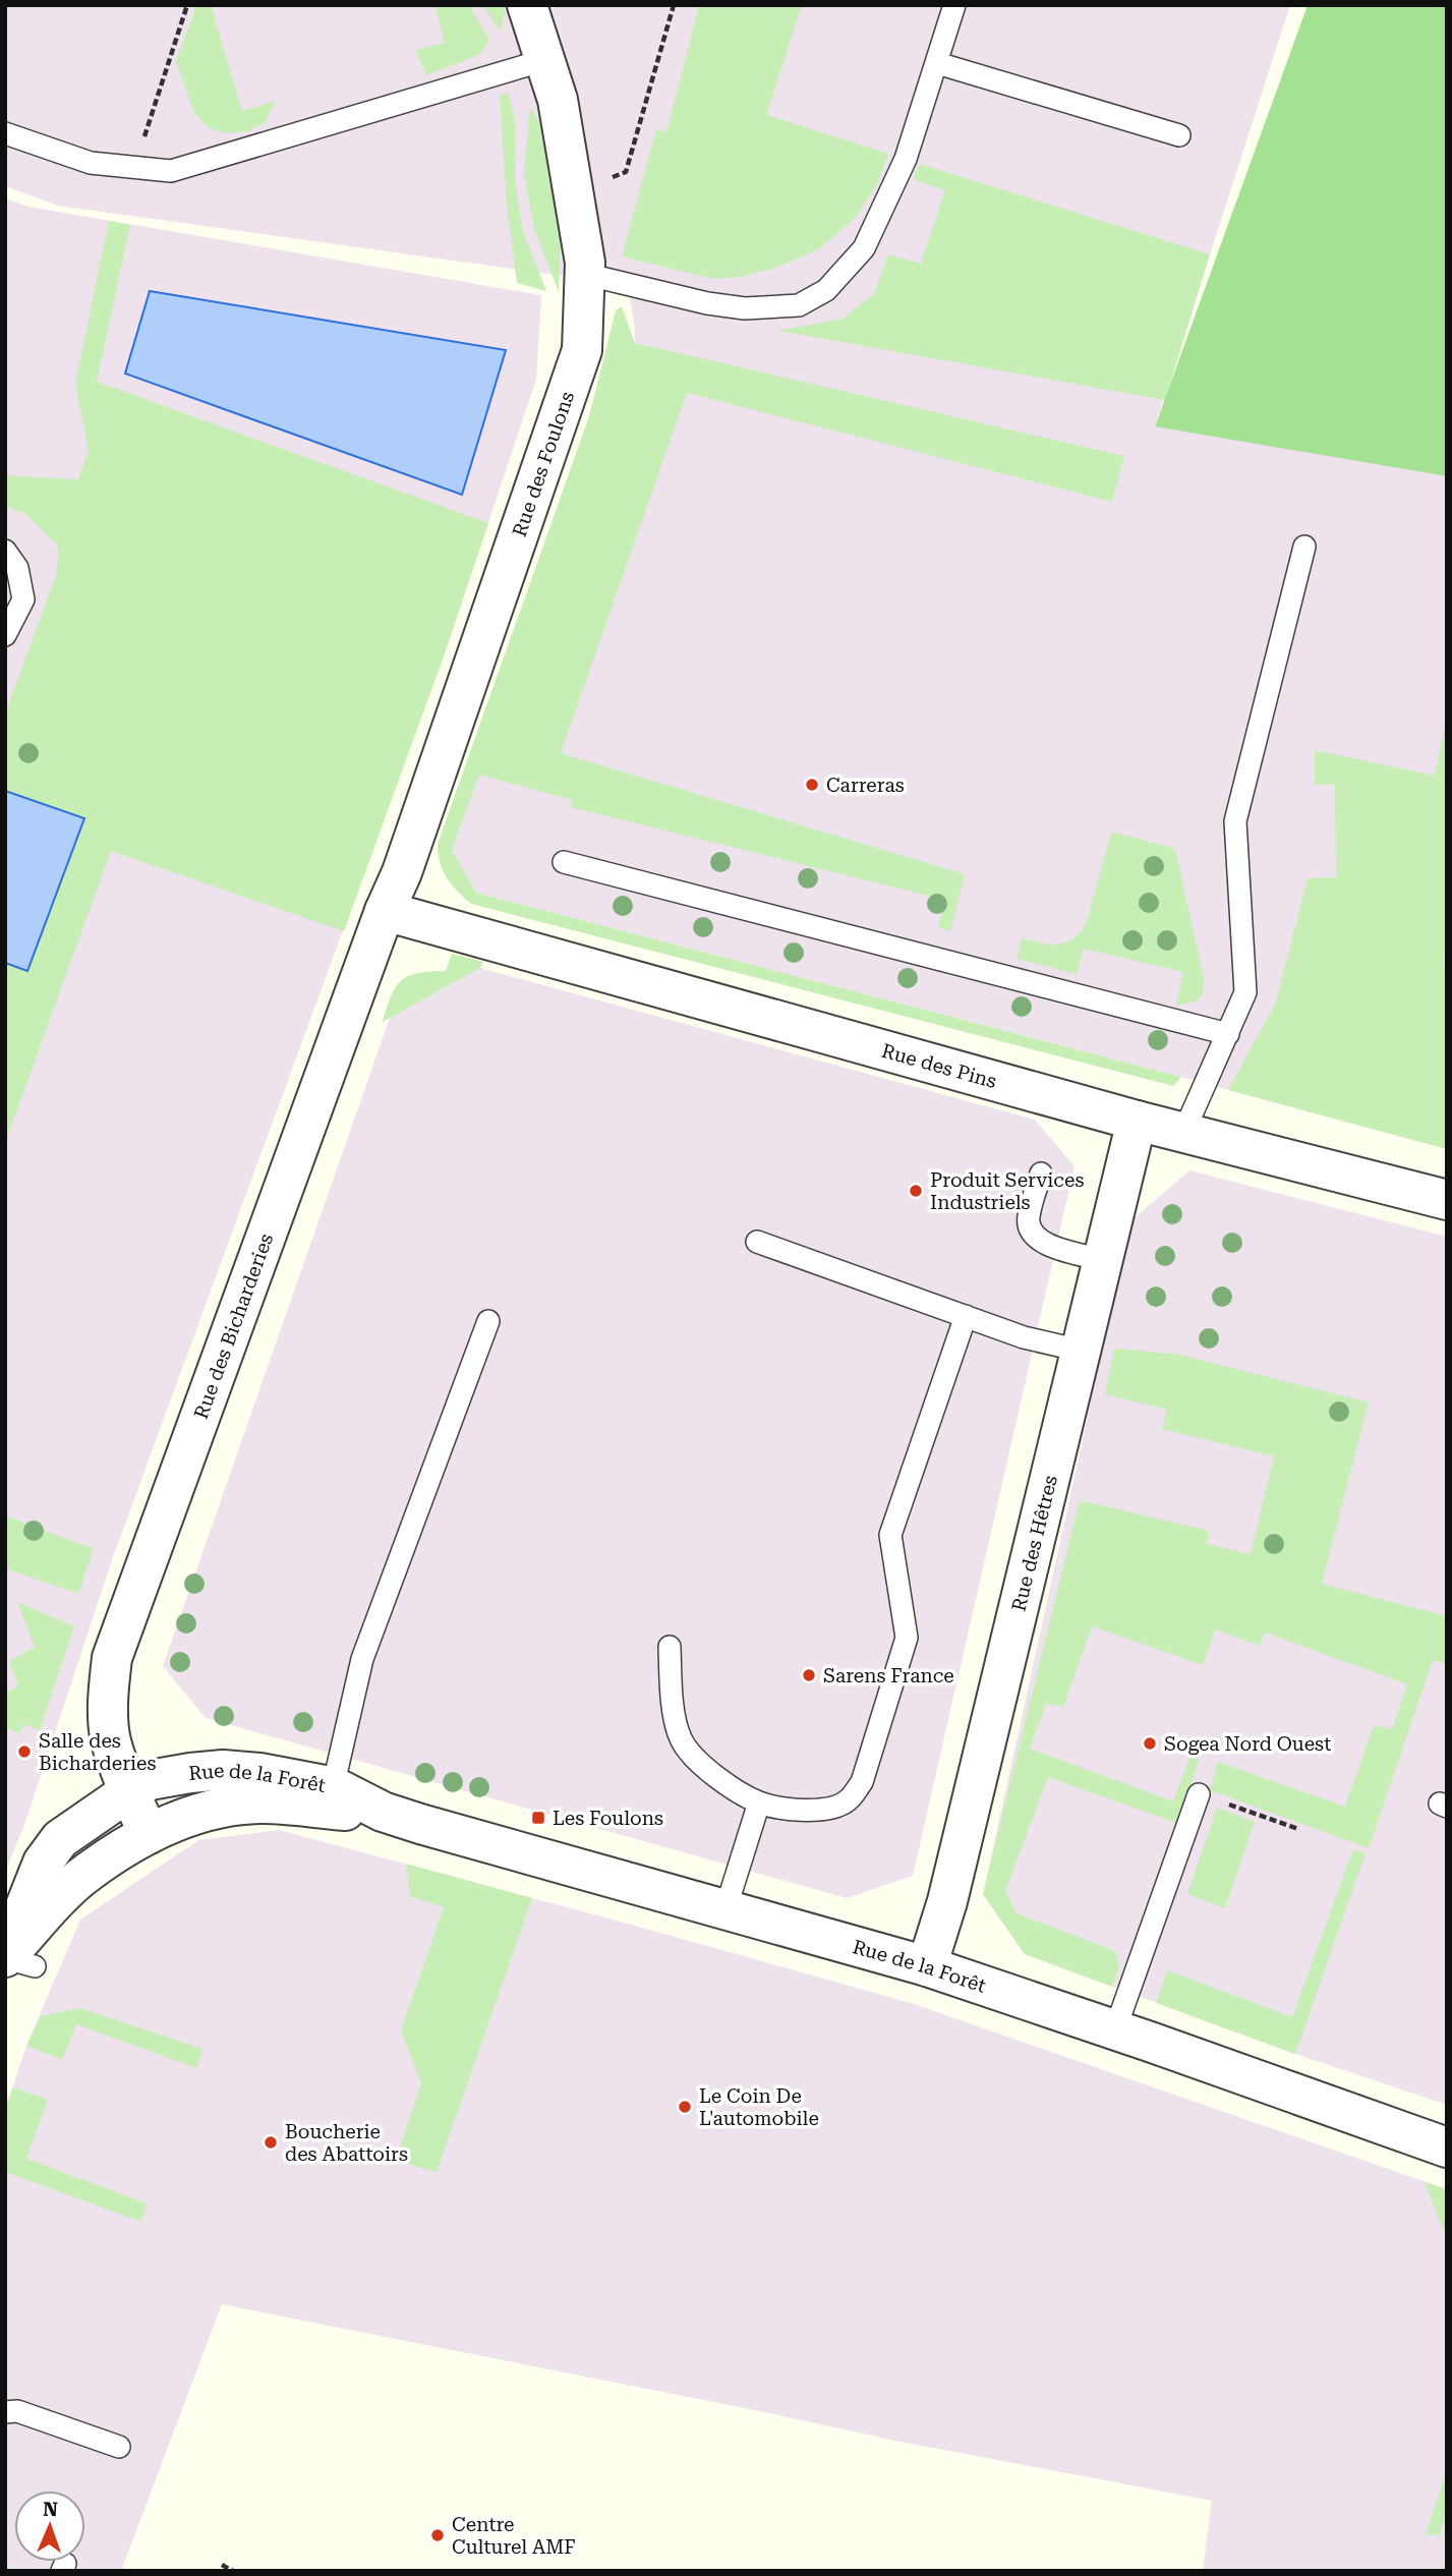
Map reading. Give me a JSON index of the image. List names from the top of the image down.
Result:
{
  "streets": {
    "street": [
      "Rue des Foulons",
      "Rue des Pins",
      "Rue des Bicharderies",
      "Rue des Hêtres",
      "Rue de la Forêt"
    ]
  },
  "crossings": [
    ["Rue des Foulons", "Rue des Pins"],
    ["Rue des Foulons", "Rue des Bicharderies"],
    ["Rue des Pins", "Rue des Bicharderies"],
    ["Rue des Pins", "Rue des Hêtres"],
    ["Rue des Bicharderies", "Rue de la Forêt"],
    ["Rue des Hêtres", "Rue de la Forêt"]
  ],
  "places": {
    "other": [
      "Carreras",
      "Produit Services Industriels",
      "Sarens France",
      "Sogea Nord Ouest",
      "Salle des Bicharderies",
      "Le Coin De L'automobile",
      "Boucherie des Abattoirs",
      "Centre Culturel AMF"
    ],
    "transit": ["Les Foulons"]
  },
  "north": "top"
}
